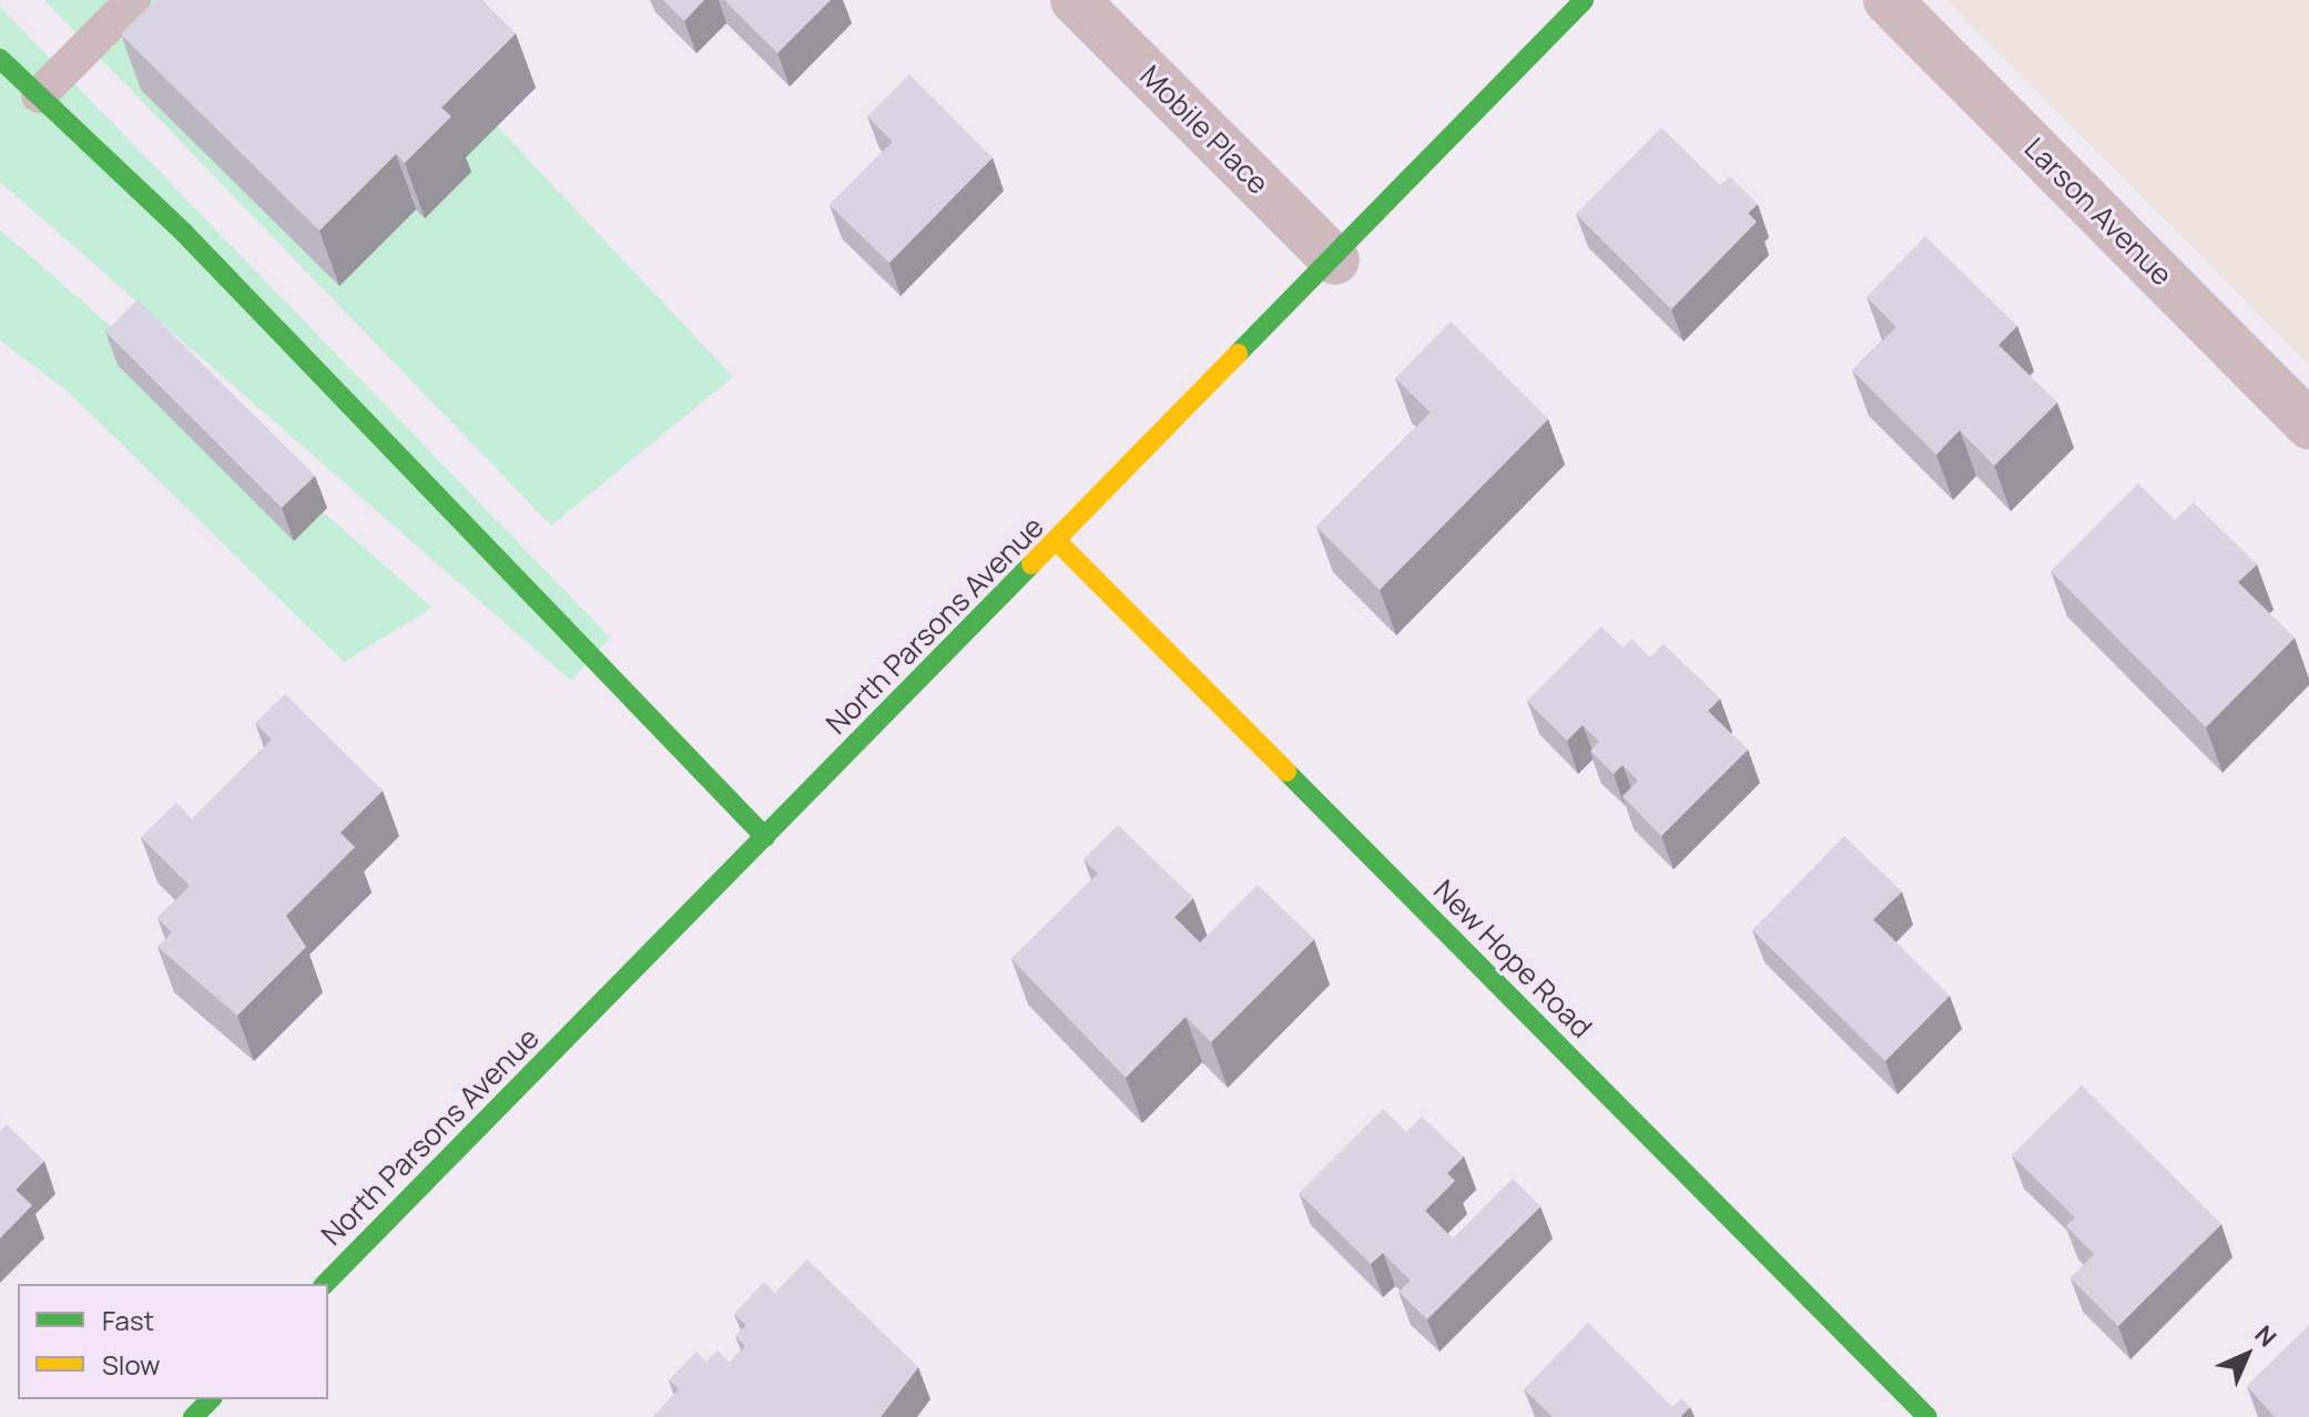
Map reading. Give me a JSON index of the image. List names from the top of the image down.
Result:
{
  "streets": {
    "street": [
      "Mobile Place",
      "Larson Avenue",
      "North Parsons Avenue",
      "New Hope Road"
    ]
  },
  "crossings": [
    ["Mobile Place", "North Parsons Avenue"],
    ["North Parsons Avenue", "New Hope Road"]
  ],
  "legend": ["Fast", "Slow"],
  "north": "top right"
}
